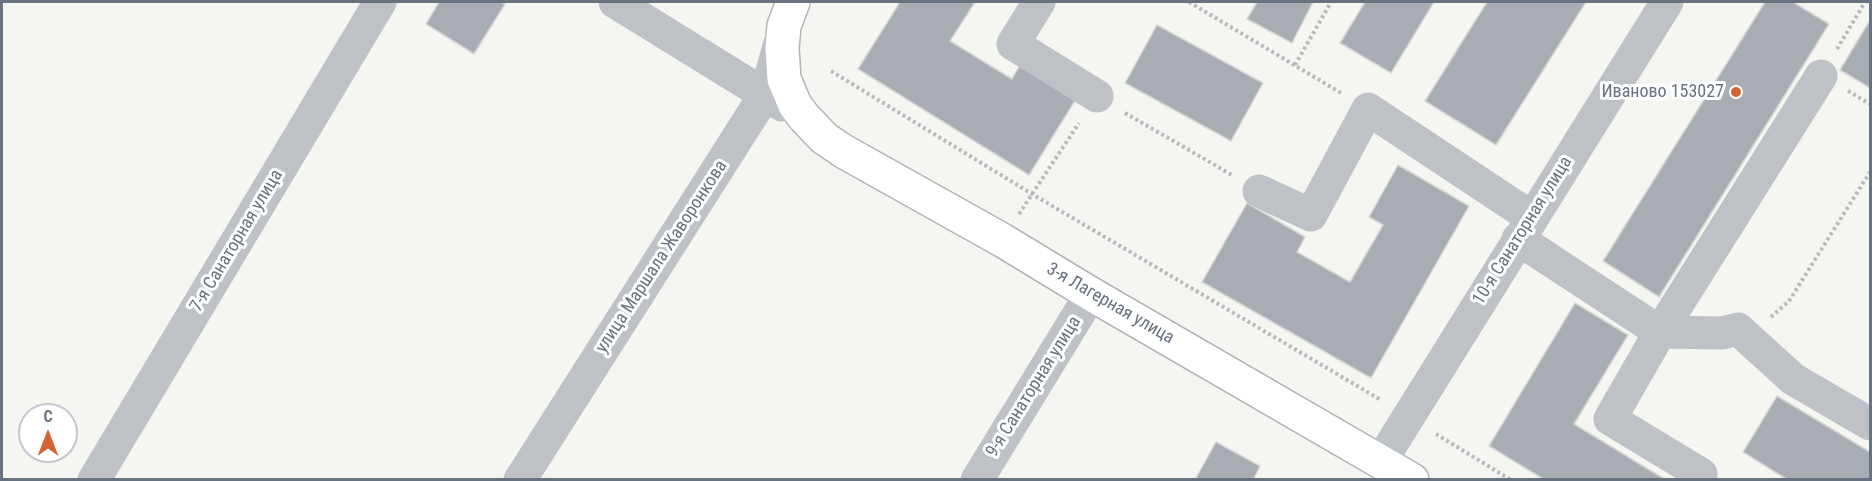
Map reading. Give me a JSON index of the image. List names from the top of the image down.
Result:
{
  "streets": {
    "main road": ["3-я Лагерная улица"],
    "street": [
      "10-я Санаторная улица",
      "7-я Санаторная улица",
      "улица Маршала Жаворонкова",
      "9-я Санаторная улица"
    ]
  },
  "crossings": [
    ["10-я Санаторная улица", "3-я Лагерная улица"],
    ["улица Маршала Жаворонкова", "3-я Лагерная улица"],
    ["3-я Лагерная улица", "9-я Санаторная улица"]
  ],
  "places": ["Иваново 153027"],
  "north": "top"
}
